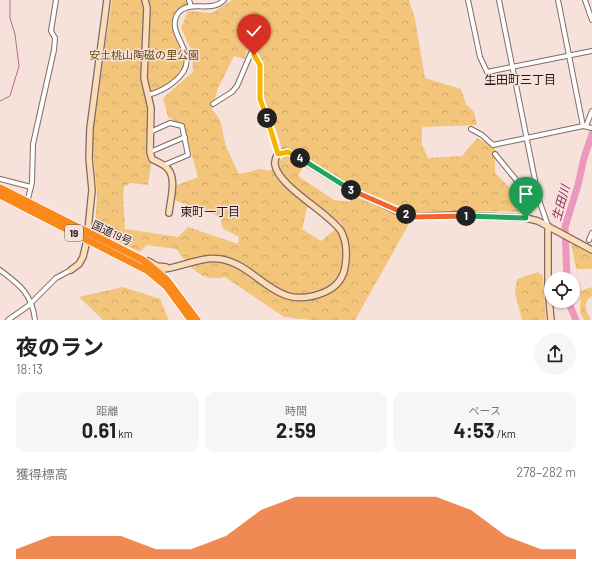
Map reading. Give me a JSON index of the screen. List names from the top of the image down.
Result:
{
  "streets": {
    "highway": ["19", "国道19号"]
  },
  "districts": ["生田町三丁目", "東町一丁目"],
  "water": ["生田川"],
  "parks": ["安土桃山陶磁の里公園"],
  "page": {
    "pins": [
      "5",
      "4",
      "3",
      "2",
      "1"
    ],
    "heading": ["夜のラン", "18:13"],
    "stats": [
      ["距離", "0.61 km"],
      ["時間", "2:59"],
      ["ペース", "4:53 /km"]
    ],
    "chart": ["獲得標高", "278–282 m"]
  }
}
